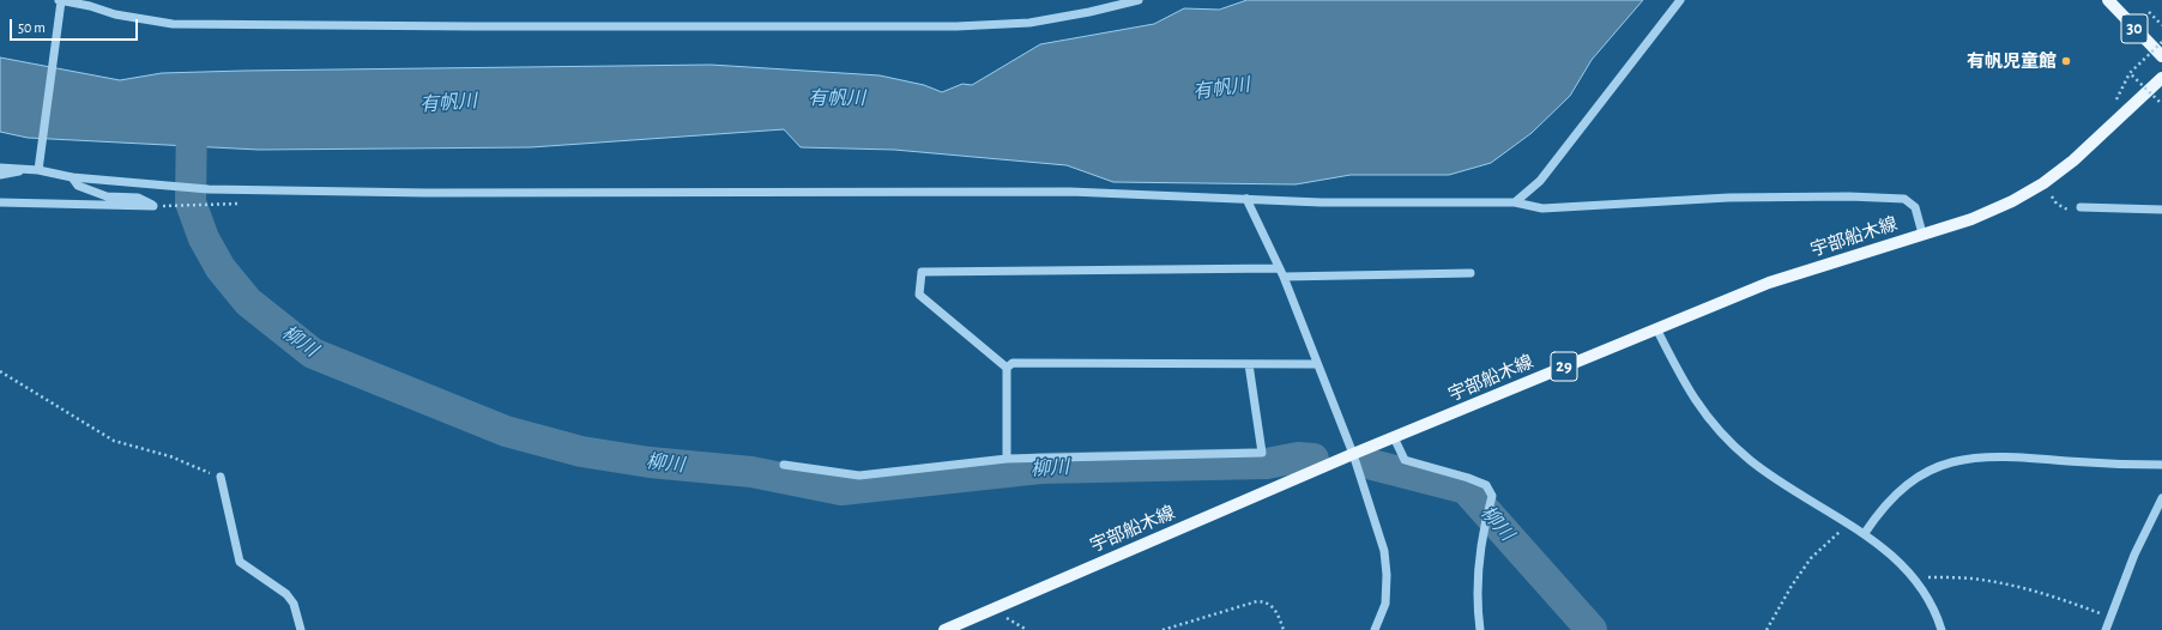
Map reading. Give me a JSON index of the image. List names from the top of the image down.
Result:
{
  "streets": {
    "main road": ["30", "宇部船木線", "29"]
  },
  "water": ["有帆川", "柳川"],
  "places": ["有帆児童館"],
  "scale_bar": "50 m"
}
